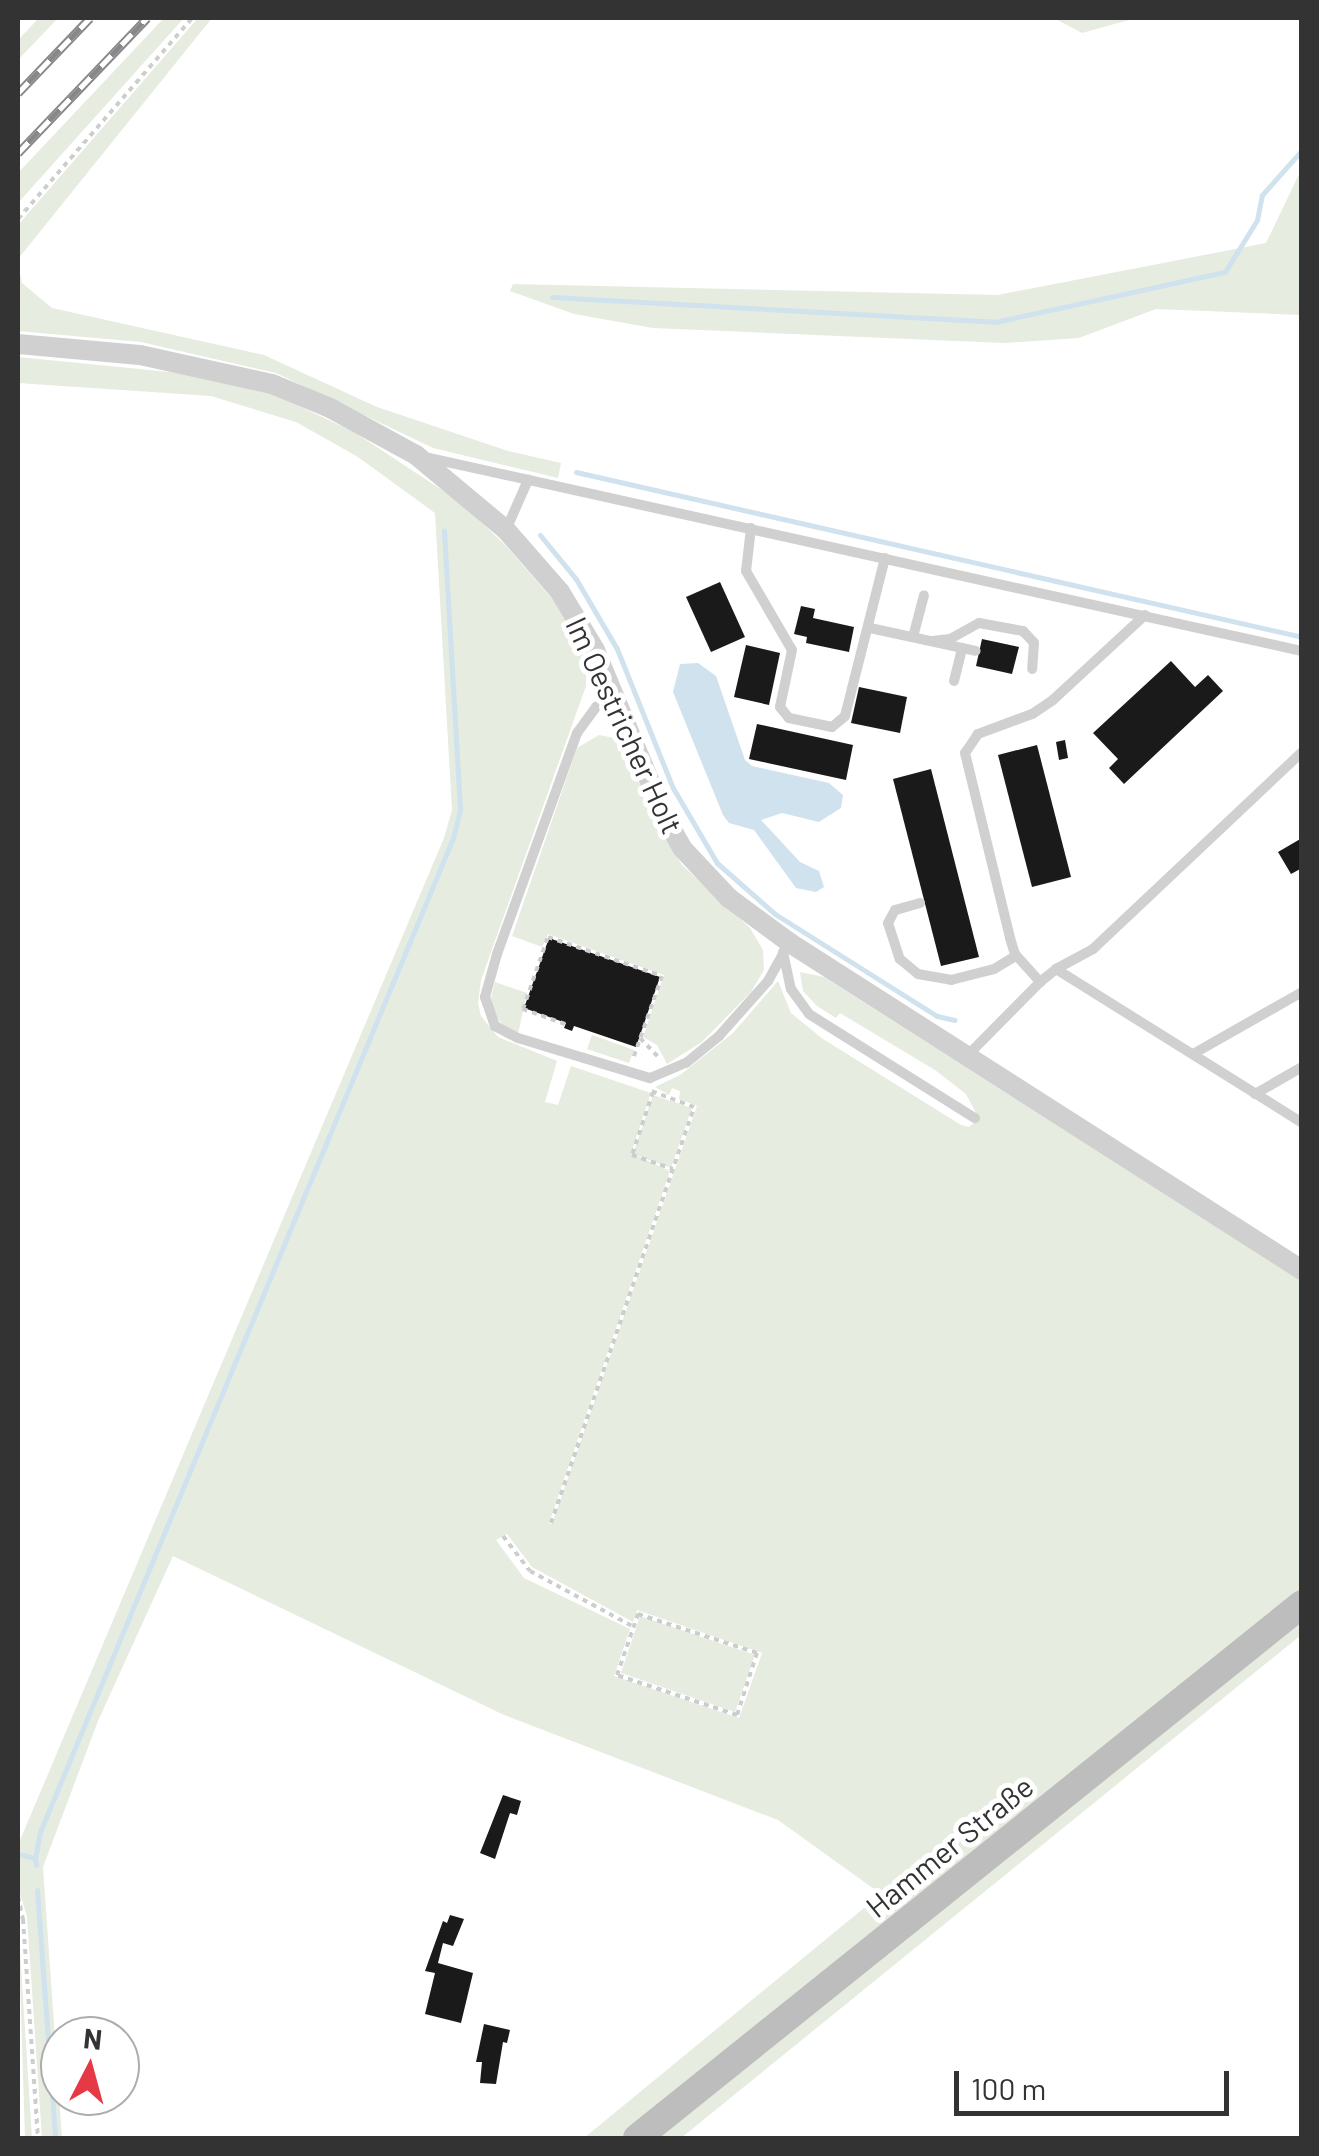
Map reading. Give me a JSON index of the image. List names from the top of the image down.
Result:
{
  "streets": {
    "main road": ["Hammer Straße"],
    "street": ["Im Oestricher Holt"]
  },
  "scale_bar": "100 m",
  "north": "top"
}
